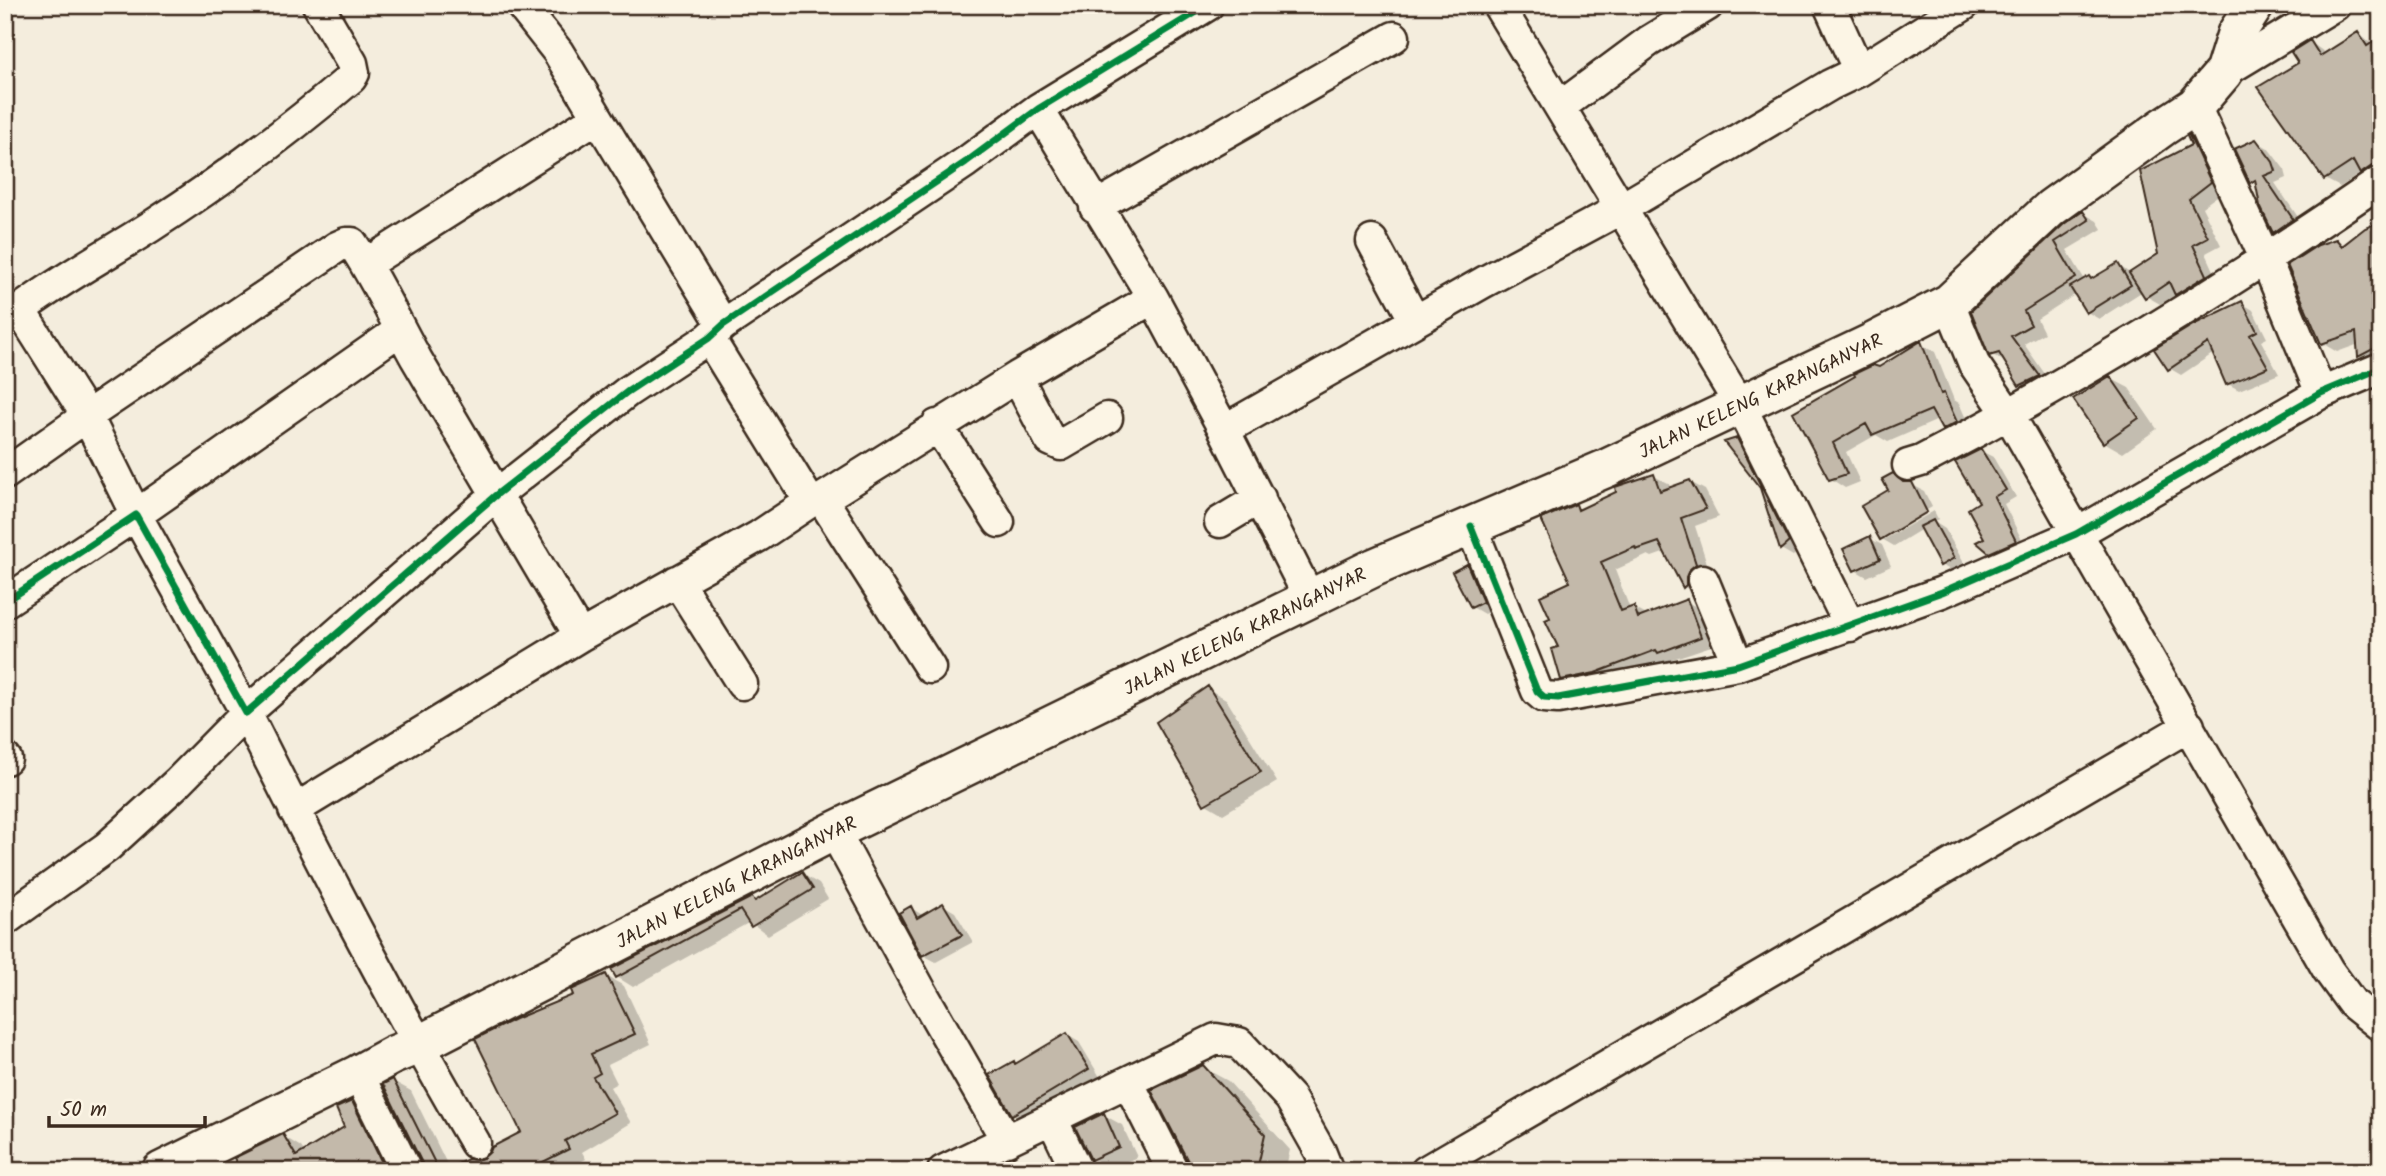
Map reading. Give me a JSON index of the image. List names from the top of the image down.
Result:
{
  "streets": {
    "main road": ["JALAN KELENG KARANGANYAR"]
  },
  "scale_bar": "50 m"
}
